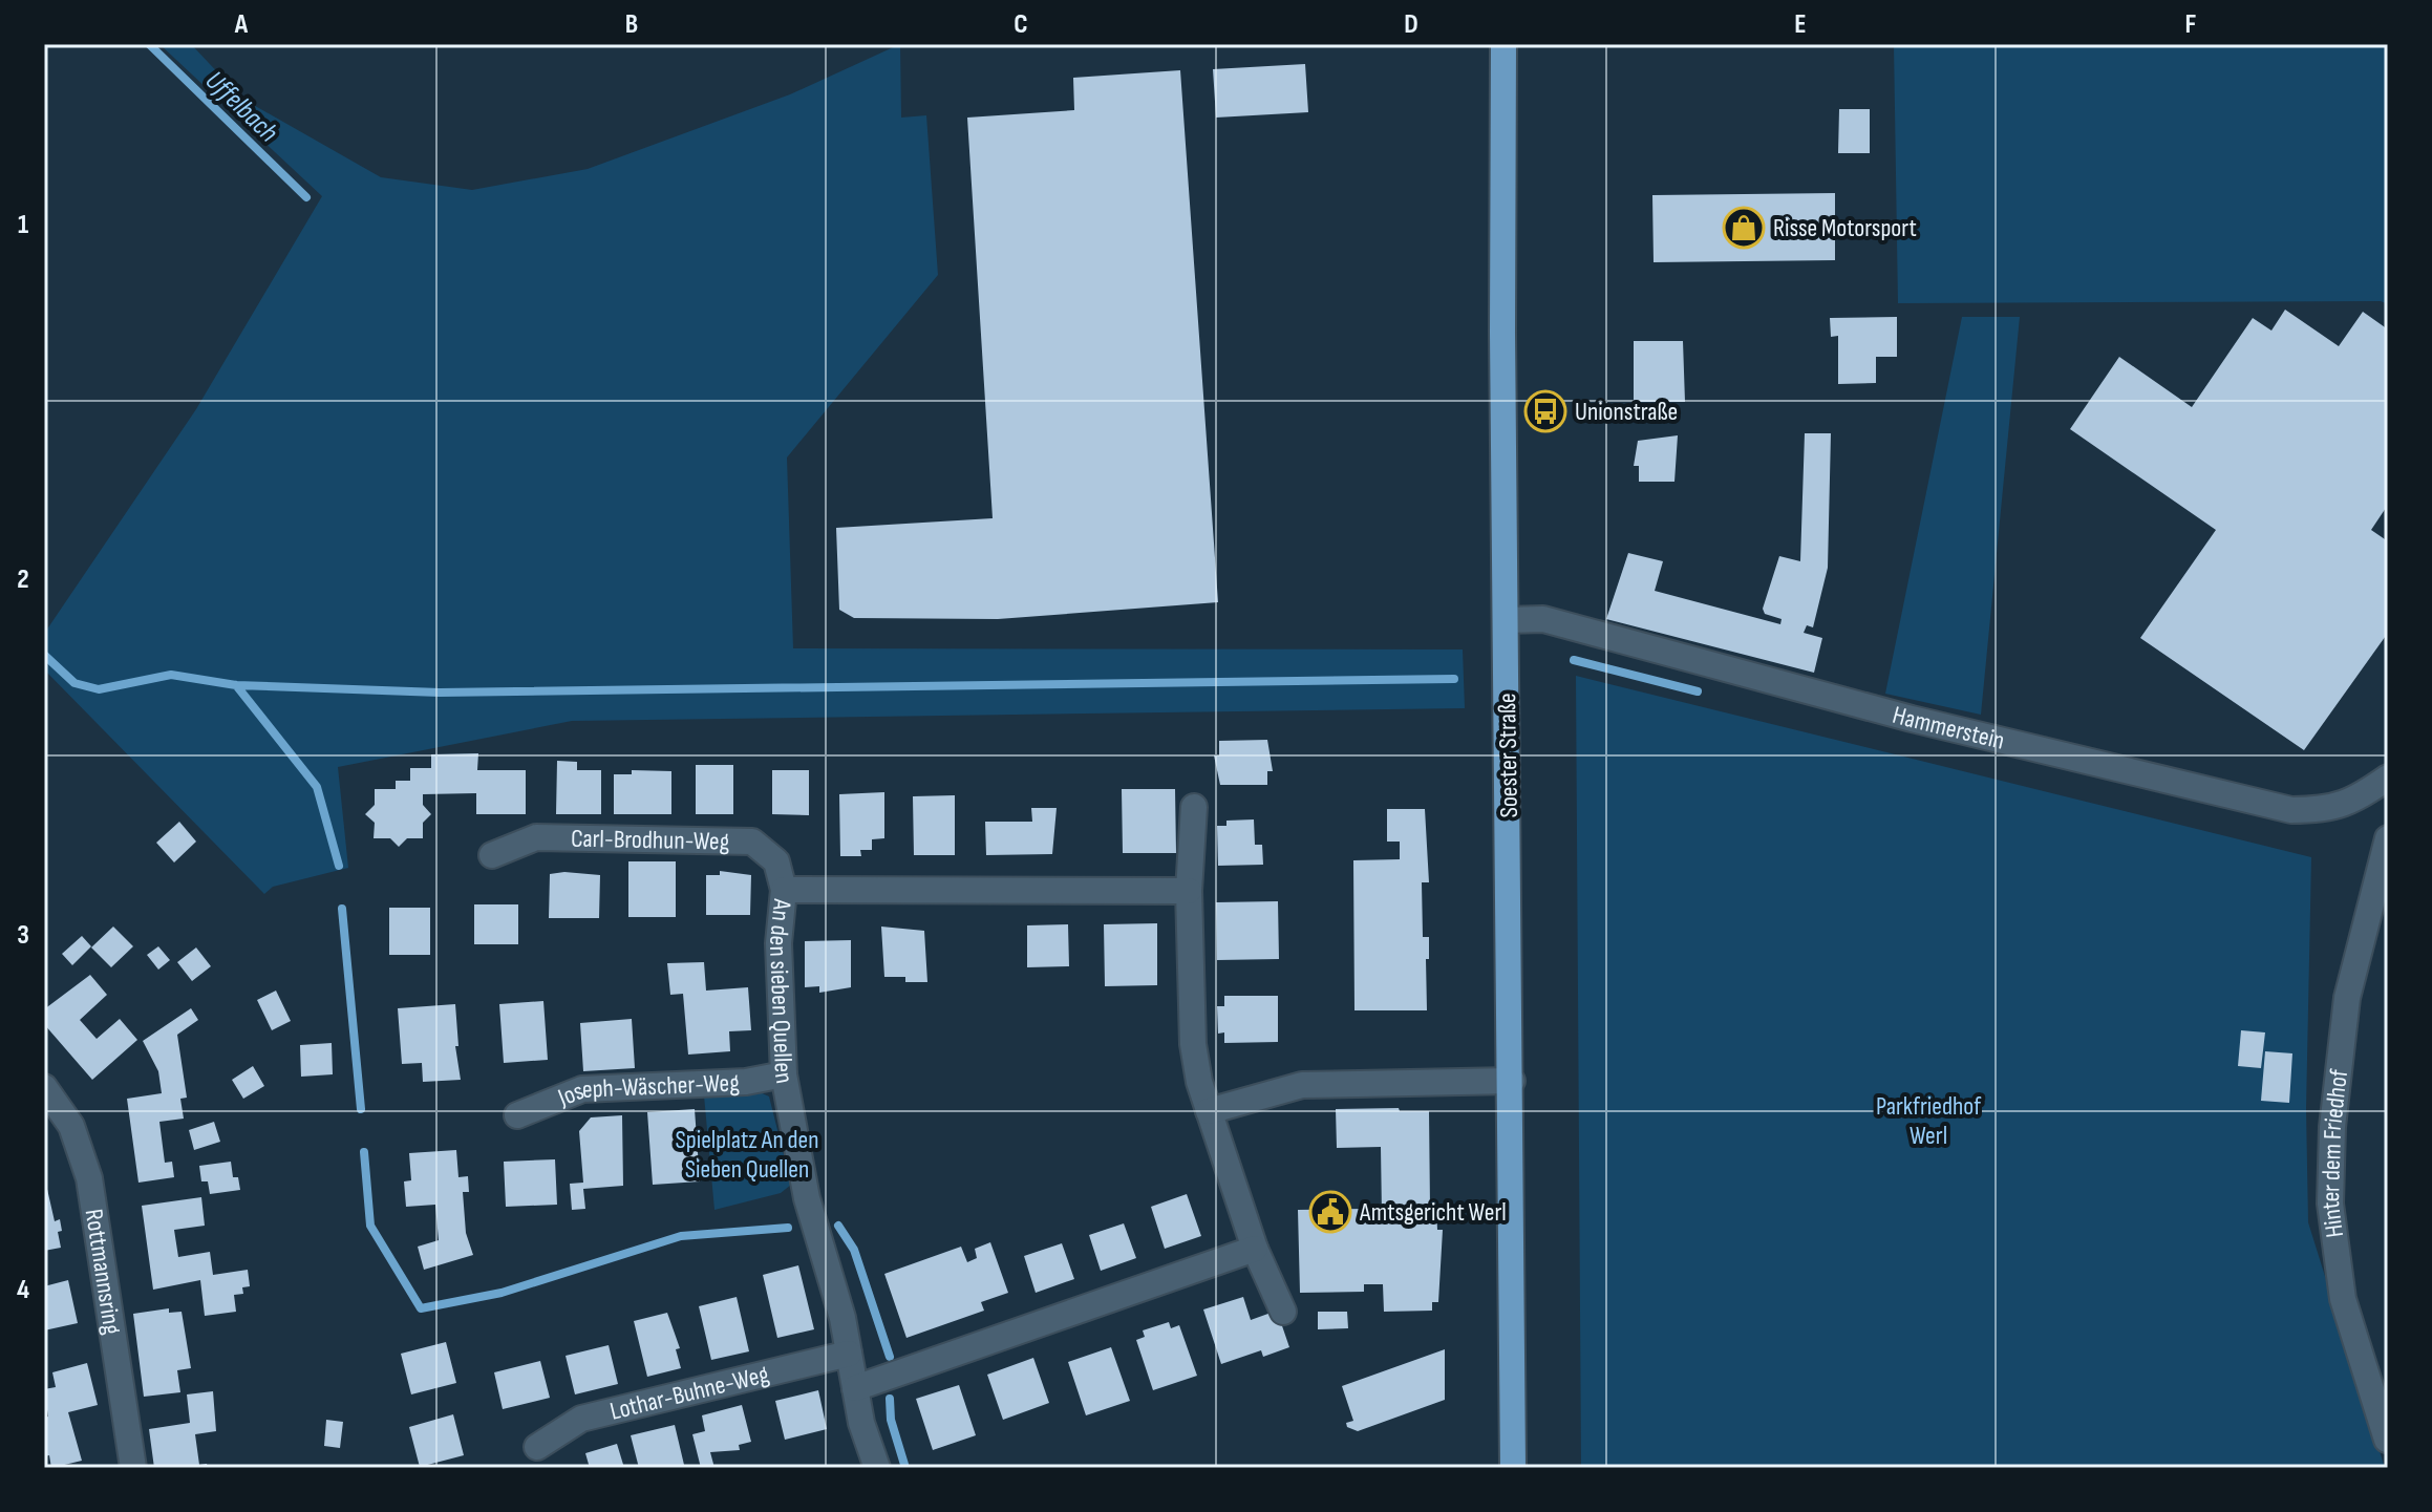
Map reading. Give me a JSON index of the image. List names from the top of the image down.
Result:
{
  "streets": {
    "main road": ["Soester Straße"],
    "street": [
      "Hammerstein",
      "Carl-Brodhun-Weg",
      "An den sieben Quellen",
      "Joseph-Wäscher-Weg",
      "Hinter dem Friedhof",
      "Rottmannsring",
      "Lothar-Buhne-Weg"
    ]
  },
  "crossings": [
    ["Hammerstein", "Soester Straße"],
    ["Carl-Brodhun-Weg", "An den sieben Quellen"],
    ["An den sieben Quellen", "Joseph-Wäscher-Weg"],
    ["An den sieben Quellen", "Lothar-Buhne-Weg"]
  ],
  "water": ["Uffelbach"],
  "parks": ["Parkfriedhof Werl", "Spielplatz An den Sieben Quellen"],
  "places": {
    "shop": ["Risse Motorsport"],
    "bus stop": ["Unionstraße"],
    "public building": ["Amtsgericht Werl"]
  },
  "grid": {
    "columns": [
      "A",
      "B",
      "C",
      "D",
      "E",
      "F"
    ],
    "rows": [
      "1",
      "2",
      "3",
      "4"
    ]
  }
}
